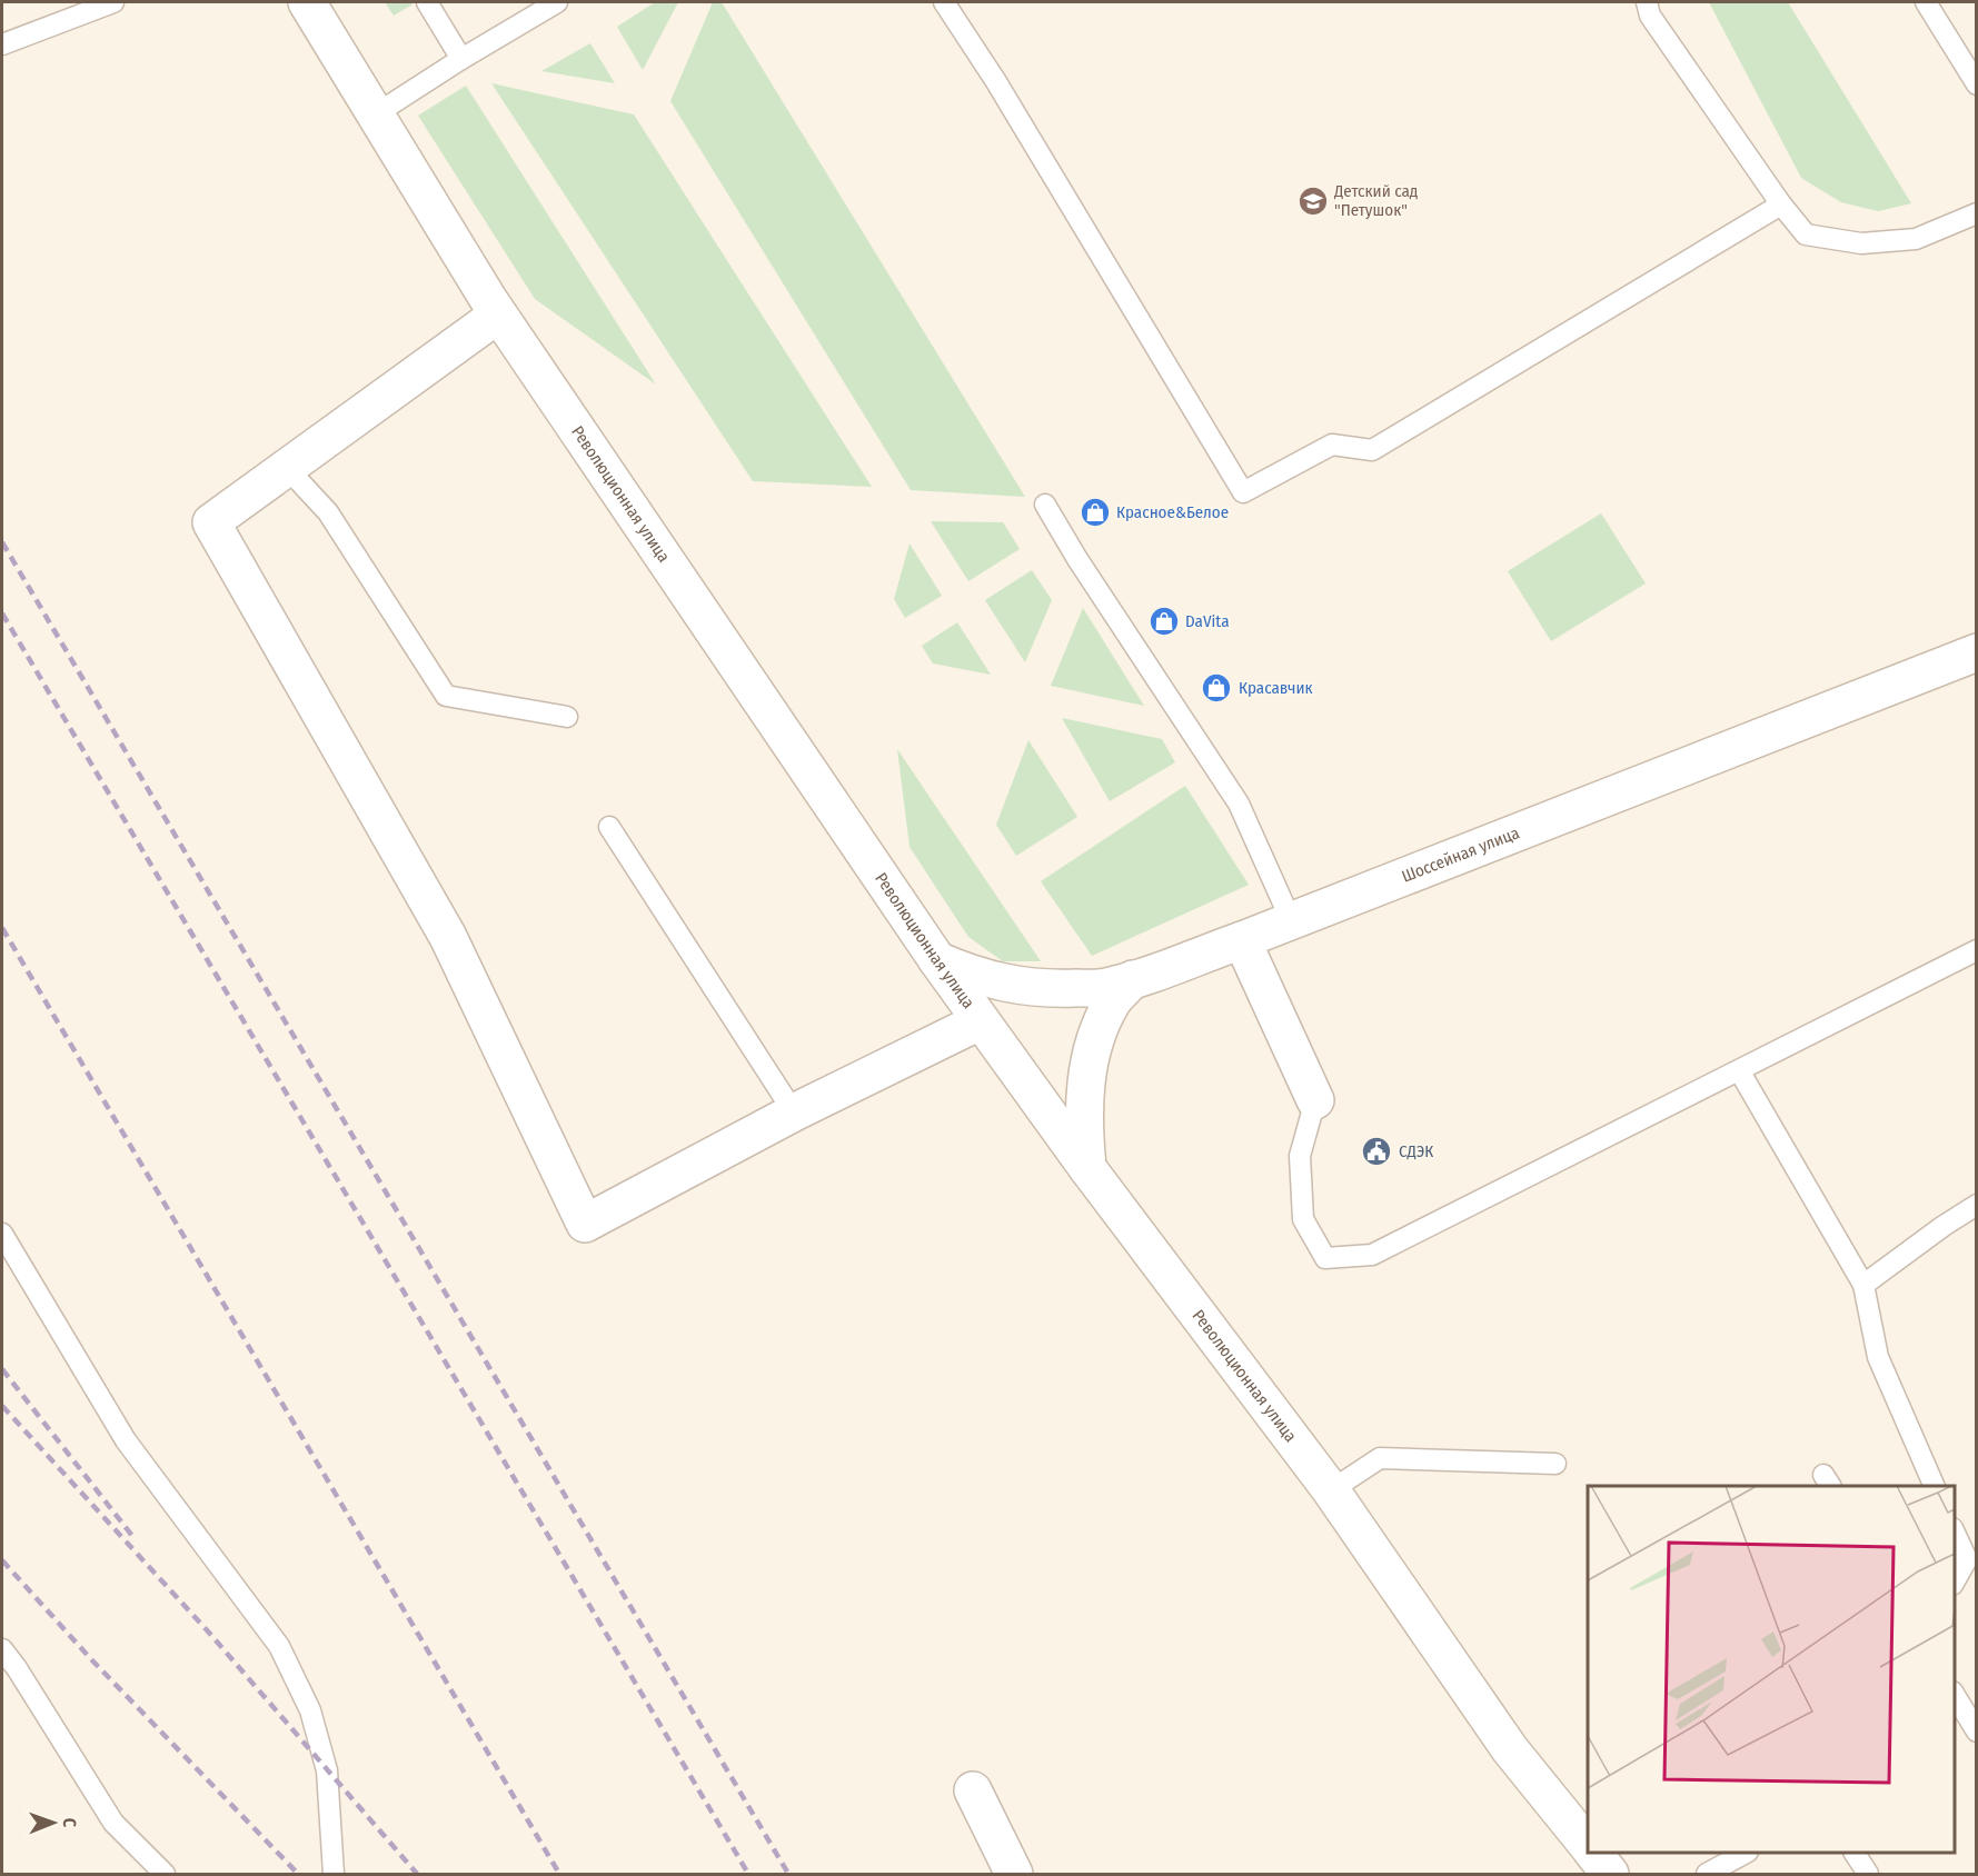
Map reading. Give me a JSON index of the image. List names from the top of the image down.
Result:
{
  "streets": {
    "main road": ["Революционная улица", "Шоссейная улица"]
  },
  "crossings": [
    ["Революционная улица", "Шоссейная улица"]
  ],
  "places": {
    "school or university": ["Детский сад \"Петушок\""],
    "shop": ["Красное&Белое", "DaVita", "Красавчик"],
    "public building": ["СДЭК"]
  },
  "north": "right"
}
